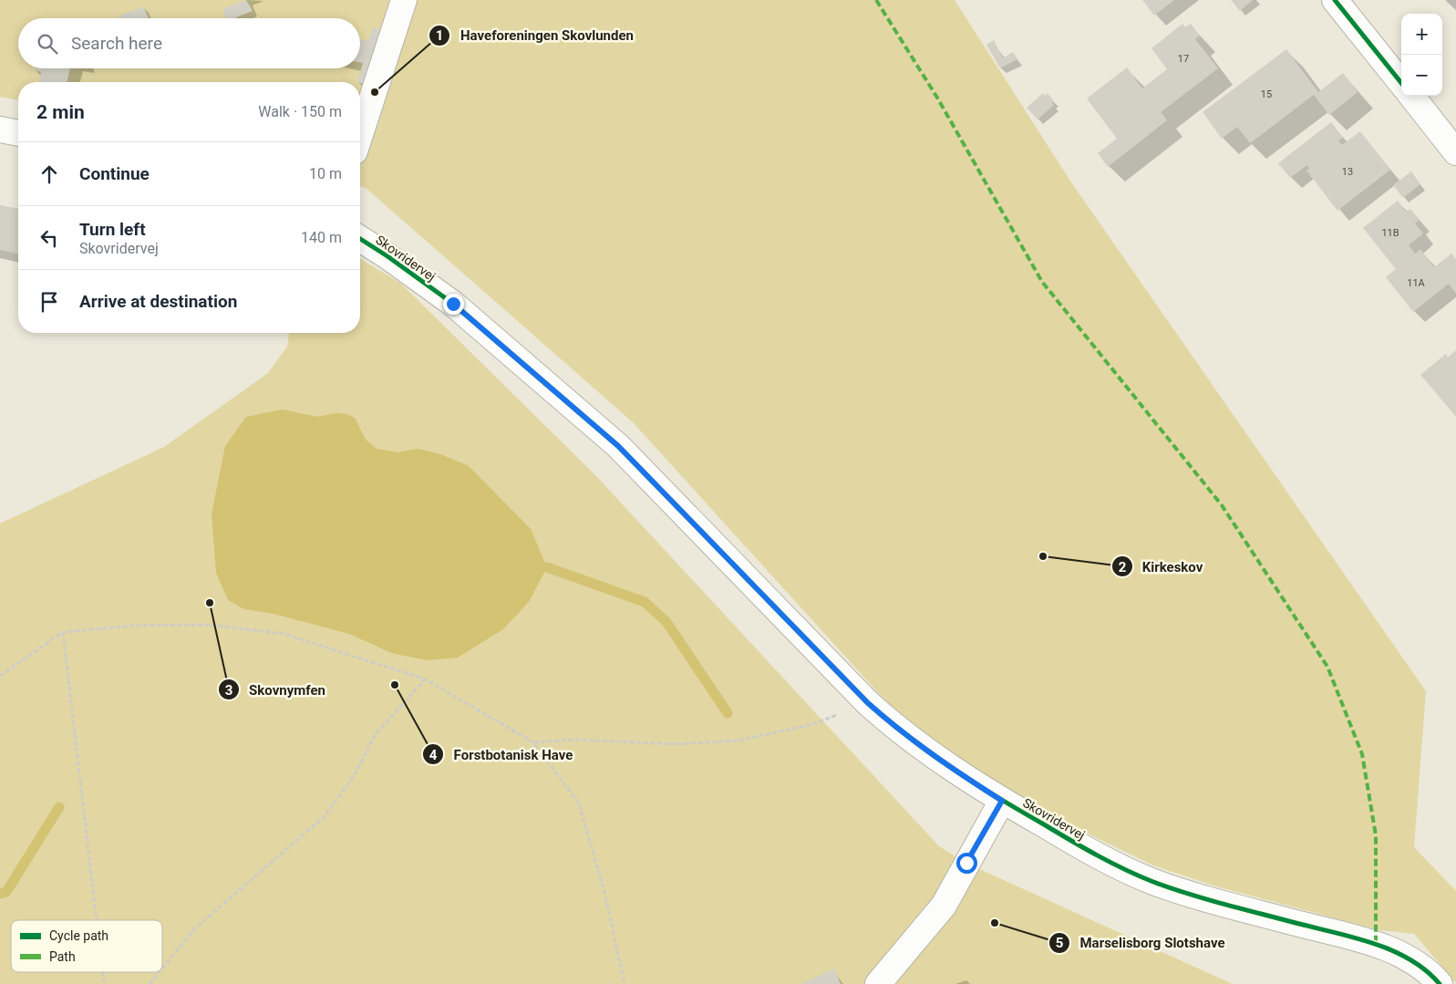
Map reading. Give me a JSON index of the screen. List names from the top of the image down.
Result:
{
  "streets": {
    "street": ["Skovridervej"]
  },
  "places": [
    "Haveforeningen Skovlunden",
    "Kirkeskov",
    "Skovnymfen",
    "Forstbotanisk Have",
    "Marselisborg Slotshave"
  ],
  "house_numbers": [
    "17",
    "15",
    "13",
    "11B",
    "11A"
  ],
  "legend": ["Cycle path", "Path"],
  "page": {
    "map_buttons": ["+", "−"],
    "search": "Search here",
    "heading": ["2 min", "Walk · 150 m"],
    "list": [
      ["Continue", "10 m"],
      ["Turn left", "Skovridervej", "140 m"],
      "Arrive at destination"
    ]
  }
}
